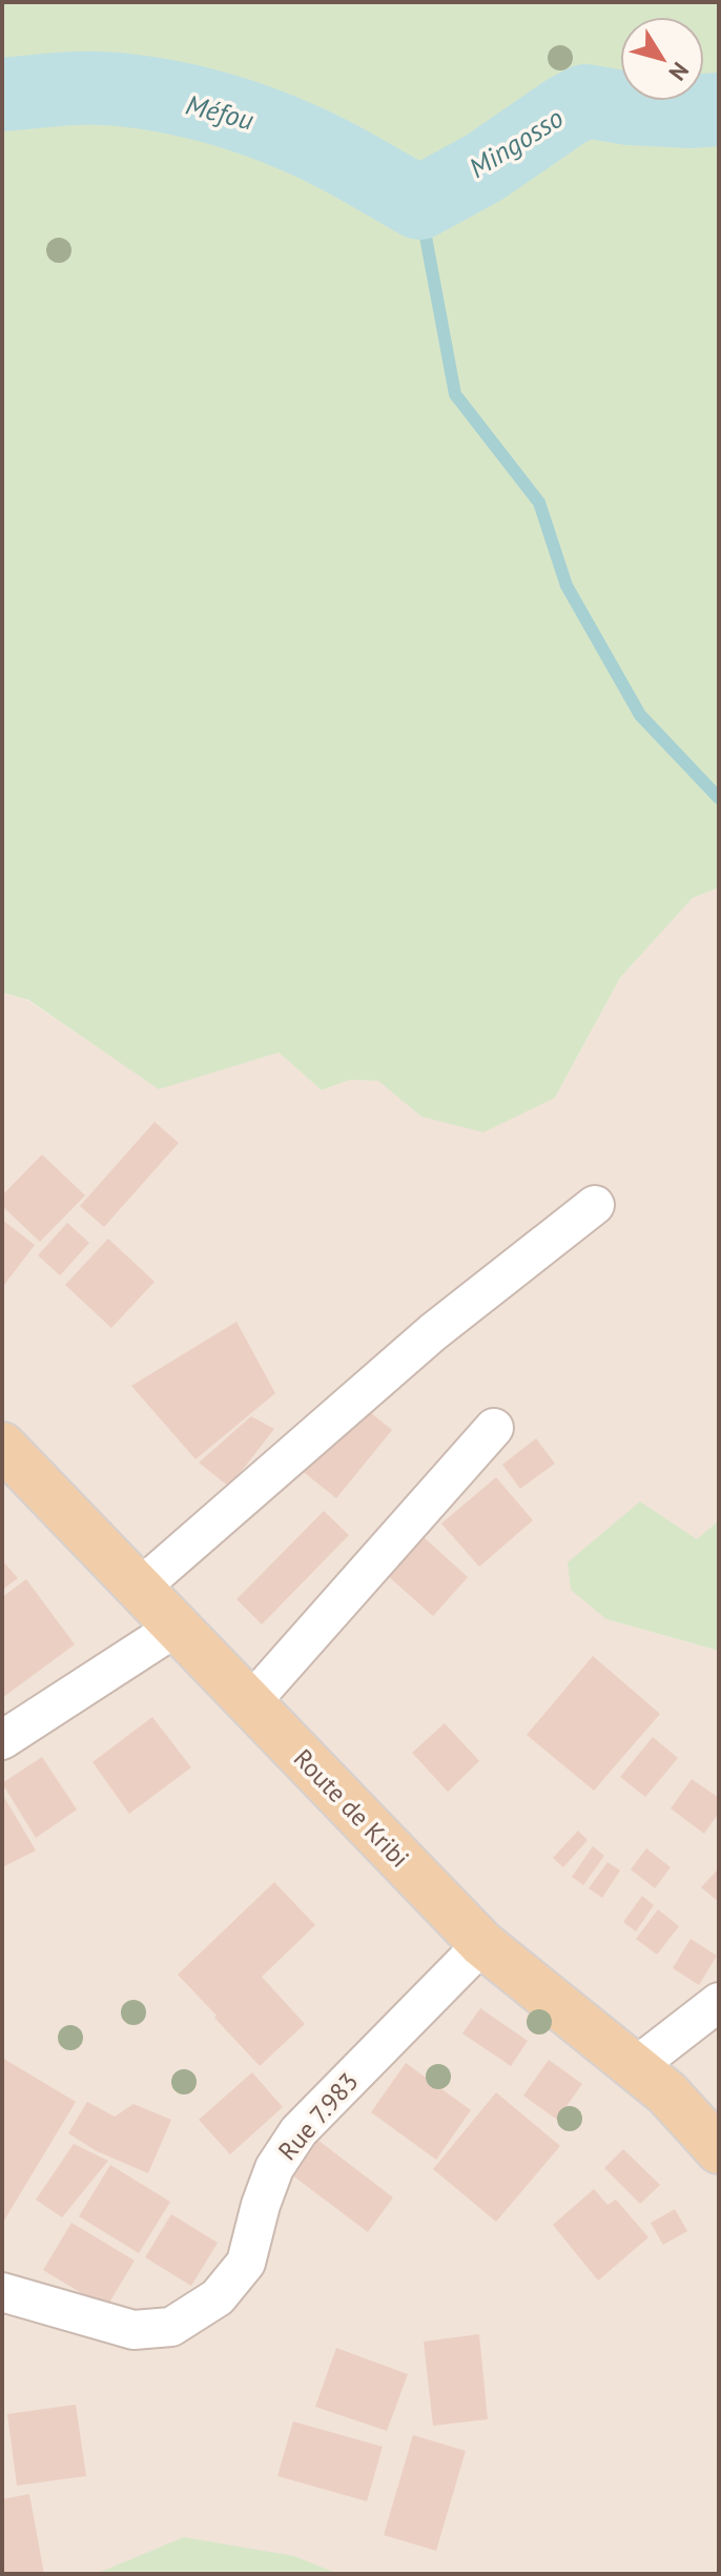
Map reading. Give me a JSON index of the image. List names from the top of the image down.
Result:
{
  "streets": {
    "main road": ["Route de Kribi"],
    "street": ["Rue 7.983"]
  },
  "crossings": [
    ["Route de Kribi", "Rue 7.983"]
  ],
  "water": ["Méfou", "Mingosso"],
  "north": "bottom right"
}
